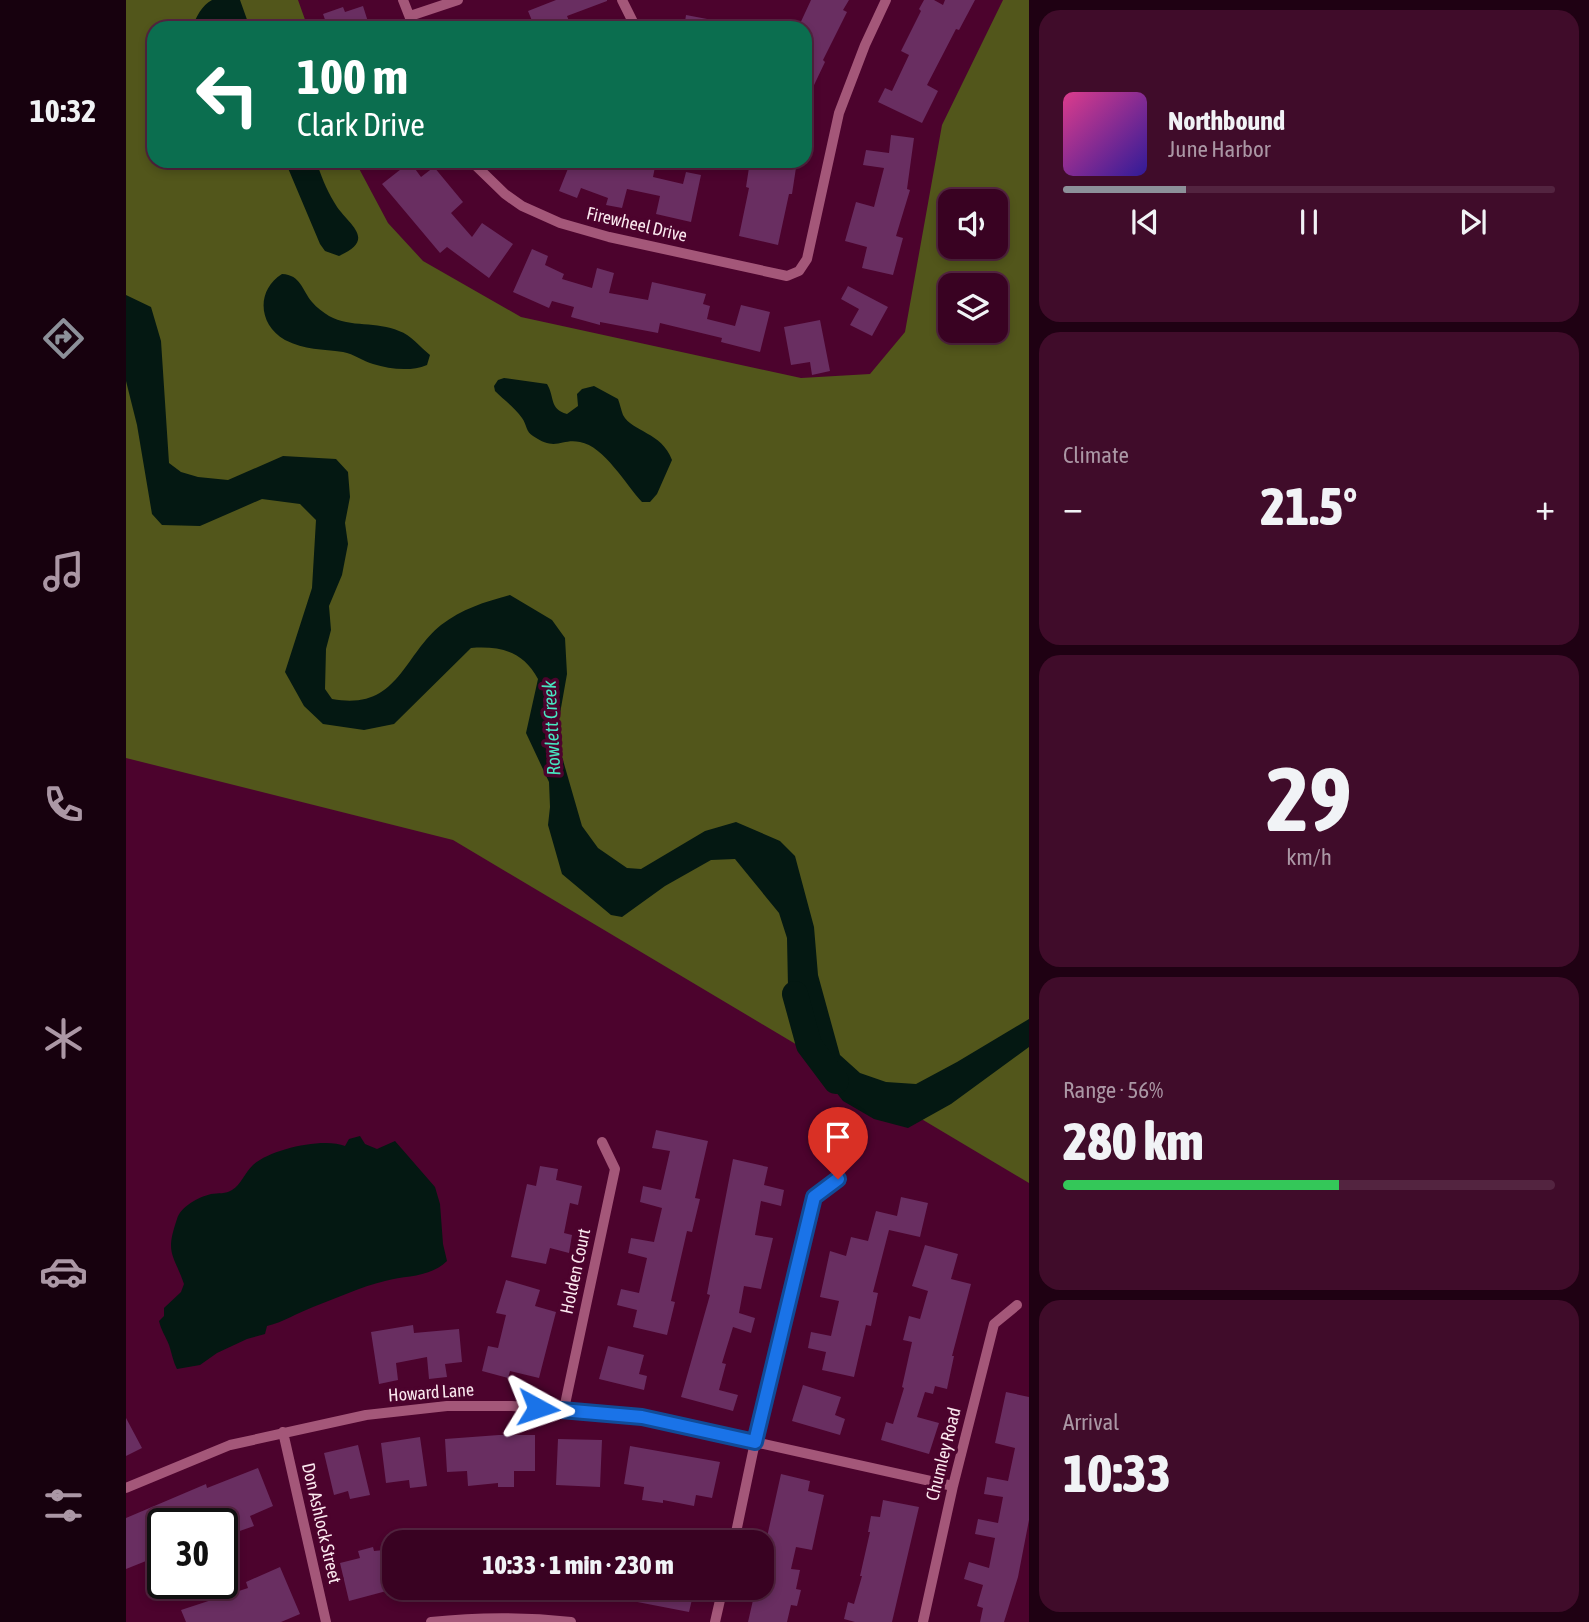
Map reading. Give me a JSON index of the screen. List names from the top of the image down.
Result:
{
  "streets": {
    "street": [
      "Firewheel Drive",
      "Holden Court",
      "Howard Lane",
      "Chumley Road",
      "Don Ashlock Street"
    ]
  },
  "crossings": [
    ["Holden Court", "Howard Lane"],
    ["Howard Lane", "Chumley Road"],
    ["Howard Lane", "Don Ashlock Street"]
  ],
  "water": ["Rowlett Creek"],
  "page": {
    "tabs": "10:32",
    "turn": ["100 m", "Clark Drive"],
    "song": ["Northbound", "June Harbor"],
    "tile": [
      "Climate",
      ["29", "km/h"],
      ["Range · 56%", "280 km"],
      ["Arrival", "10:33"]
    ],
    "heat": ["−", "21.5°", "+"],
    "limit": "30",
    "trip": "10:33 · 1 min · 230 m"
  }
}
